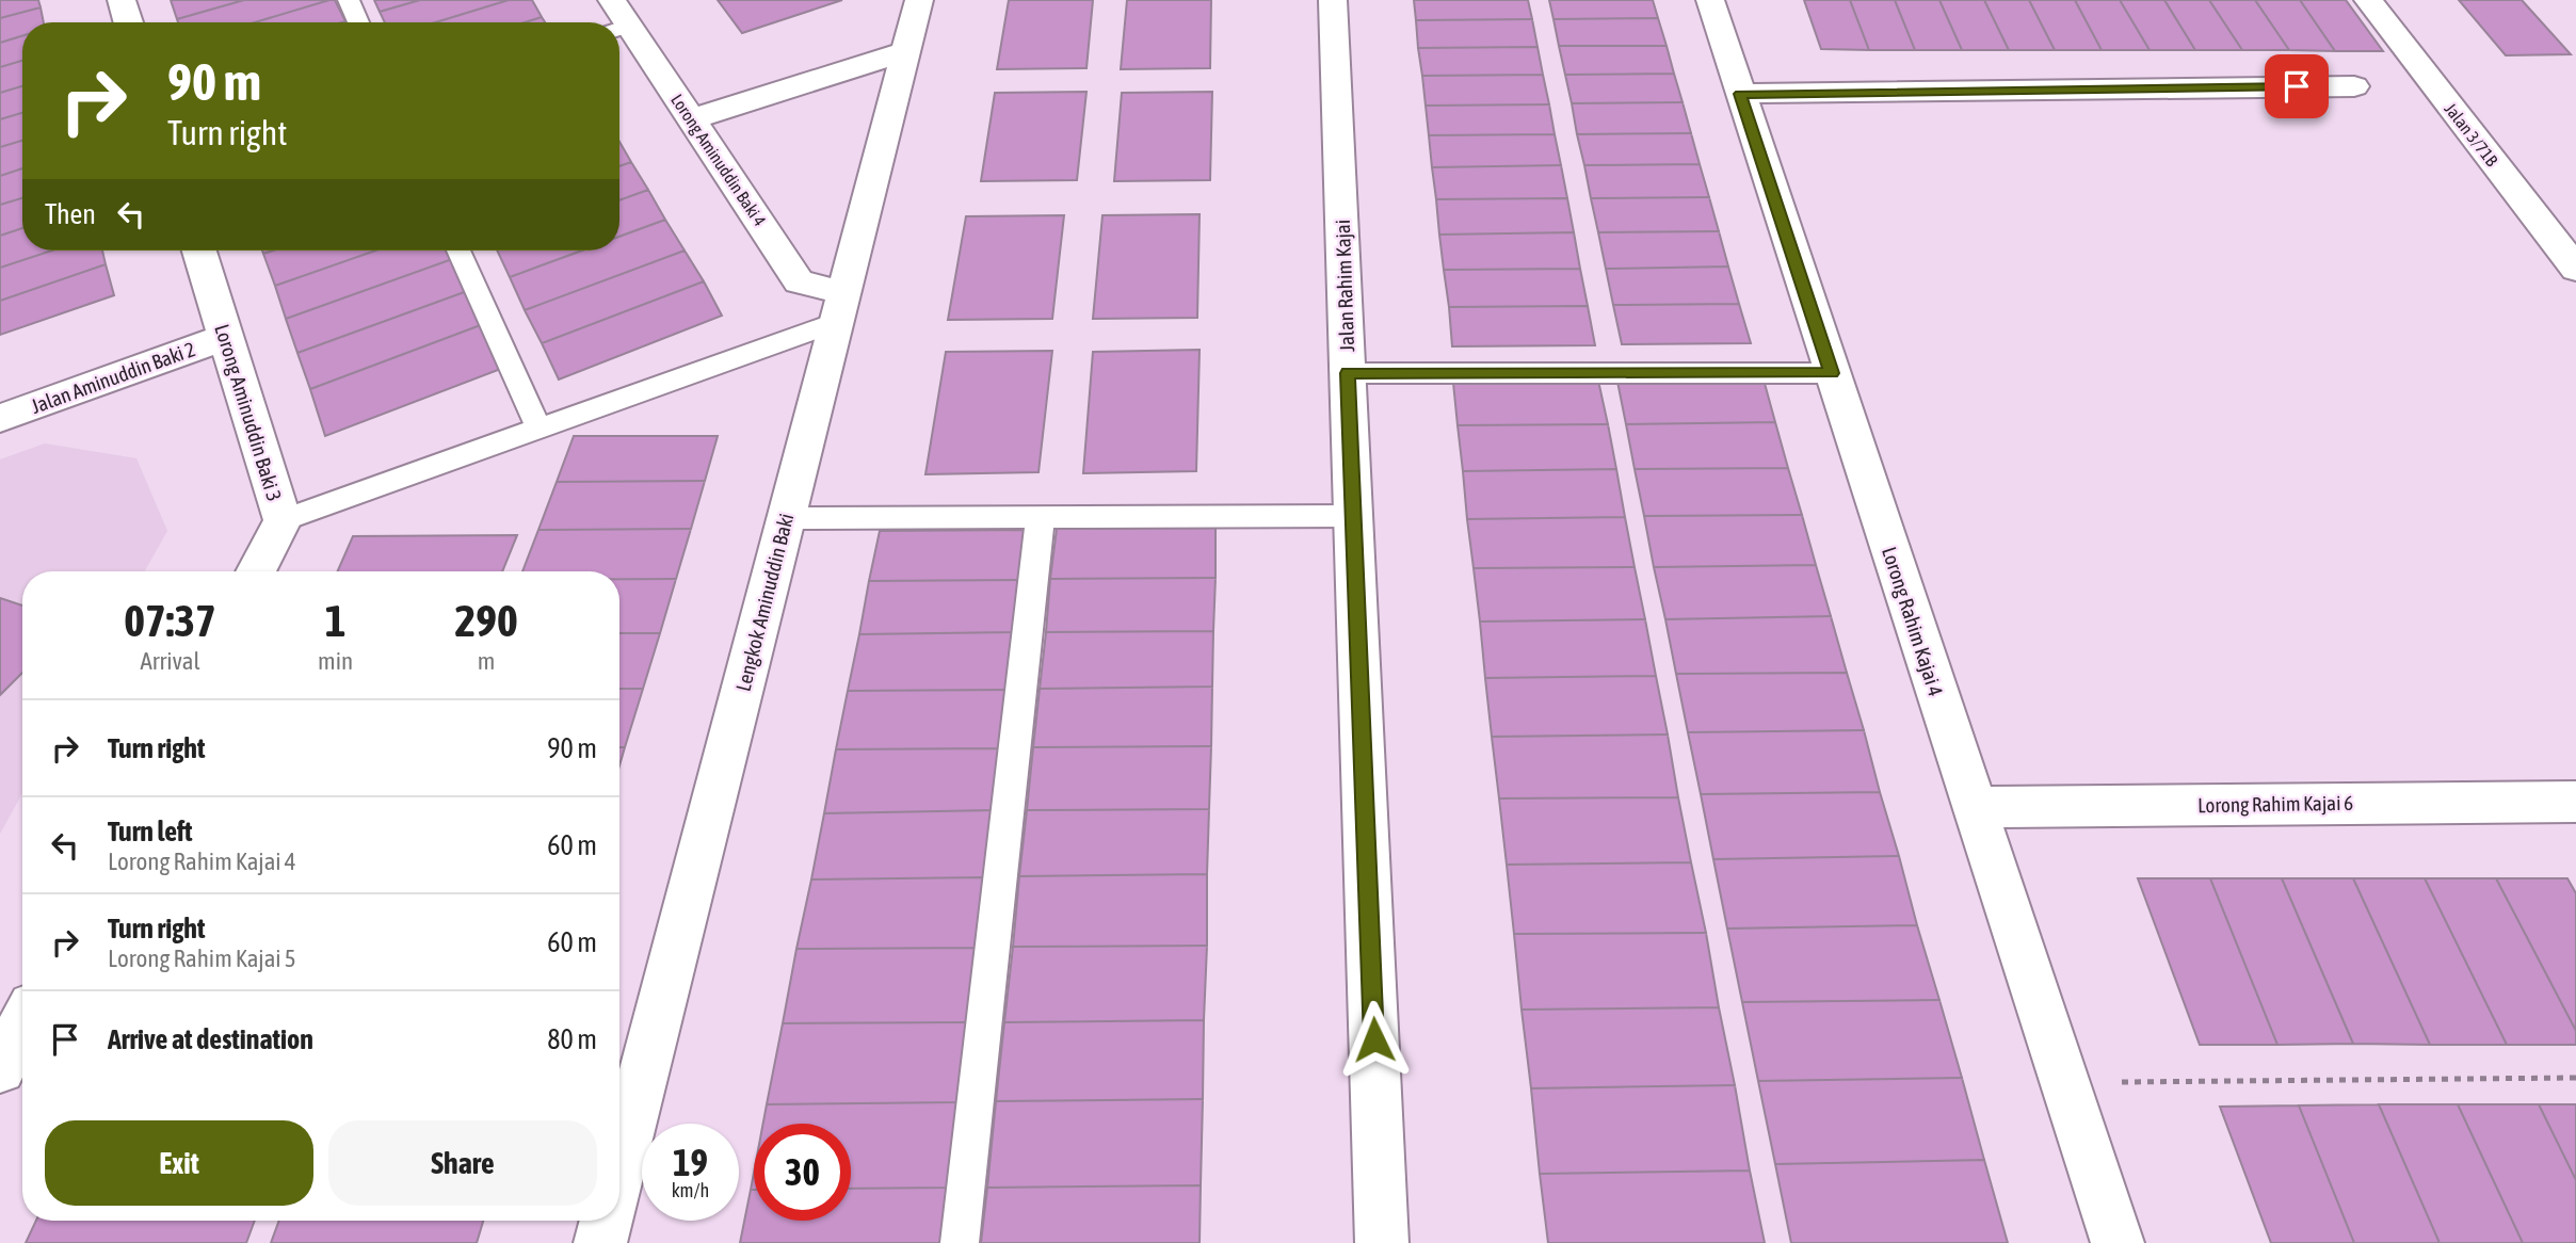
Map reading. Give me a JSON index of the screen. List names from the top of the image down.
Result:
{
  "streets": {
    "street": [
      "Jalan 3/71B",
      "Lorong Aminuddin Baki 4",
      "Jalan Rahim Kajai",
      "Jalan Aminuddin Baki 2",
      "Lorong Aminuddin Baki 3",
      "Lengkok Aminuddin Baki",
      "Lorong Rahim Kajai 4",
      "Lorong Rahim Kajai 6"
    ]
  },
  "crossings": [
    ["Lorong Aminuddin Baki 4", "Lengkok Aminuddin Baki"],
    ["Jalan Aminuddin Baki 2", "Lorong Aminuddin Baki 3"],
    ["Lorong Rahim Kajai 4", "Lorong Rahim Kajai 6"]
  ],
  "page": {
    "turn": ["90 m", "Turn right"],
    "then": "Then",
    "eta": [
      "07:37",
      "Arrival",
      "1",
      "min",
      "290",
      "m"
    ],
    "list": [
      {
        "name": "Turn right",
        "value": "90 m"
      },
      {
        "name": "Turn left",
        "note": "Lorong Rahim Kajai 4",
        "value": "60 m"
      },
      {
        "name": "Turn right",
        "note": "Lorong Rahim Kajai 5",
        "value": "60 m"
      },
      {
        "name": "Arrive at destination",
        "value": "80 m"
      }
    ],
    "buttons": ["Exit", "Share"],
    "speed": "19 km/h",
    "limit": "30"
  }
}
